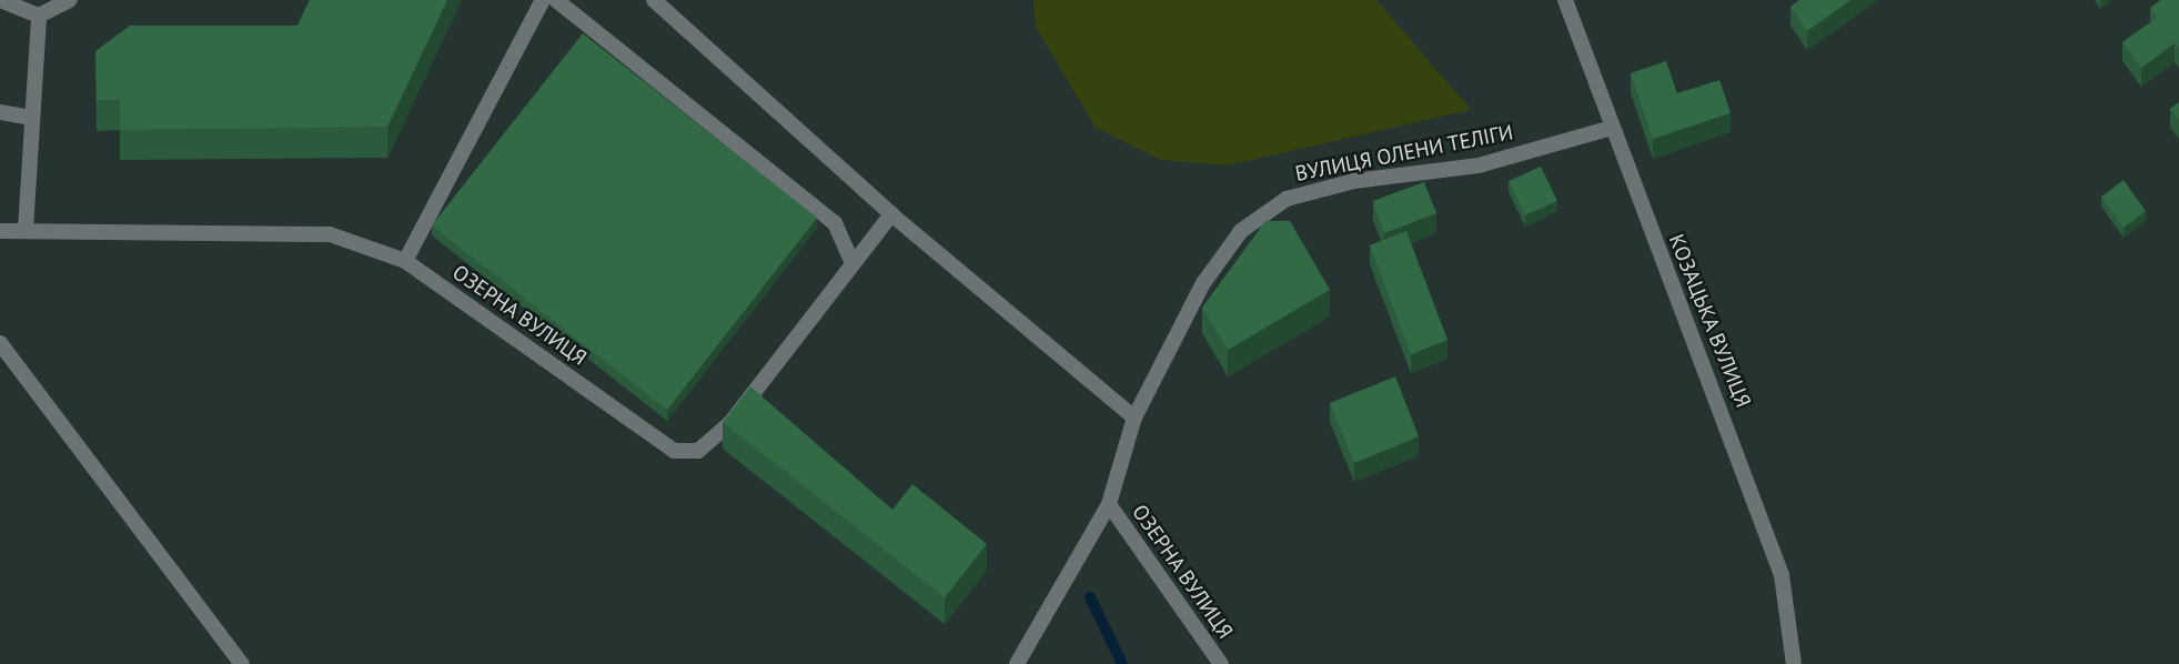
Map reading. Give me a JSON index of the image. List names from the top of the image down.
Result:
{
  "streets": {
    "street": ["ВУЛИЦЯ ОЛЕНИ ТЕЛІГИ", "ОЗЕРНА ВУЛИЦЯ", "КОЗАЦЬКА ВУЛИЦЯ"]
  },
  "crossings": [
    ["ВУЛИЦЯ ОЛЕНИ ТЕЛІГИ", "ОЗЕРНА ВУЛИЦЯ"],
    ["ВУЛИЦЯ ОЛЕНИ ТЕЛІГИ", "КОЗАЦЬКА ВУЛИЦЯ"]
  ]
}
